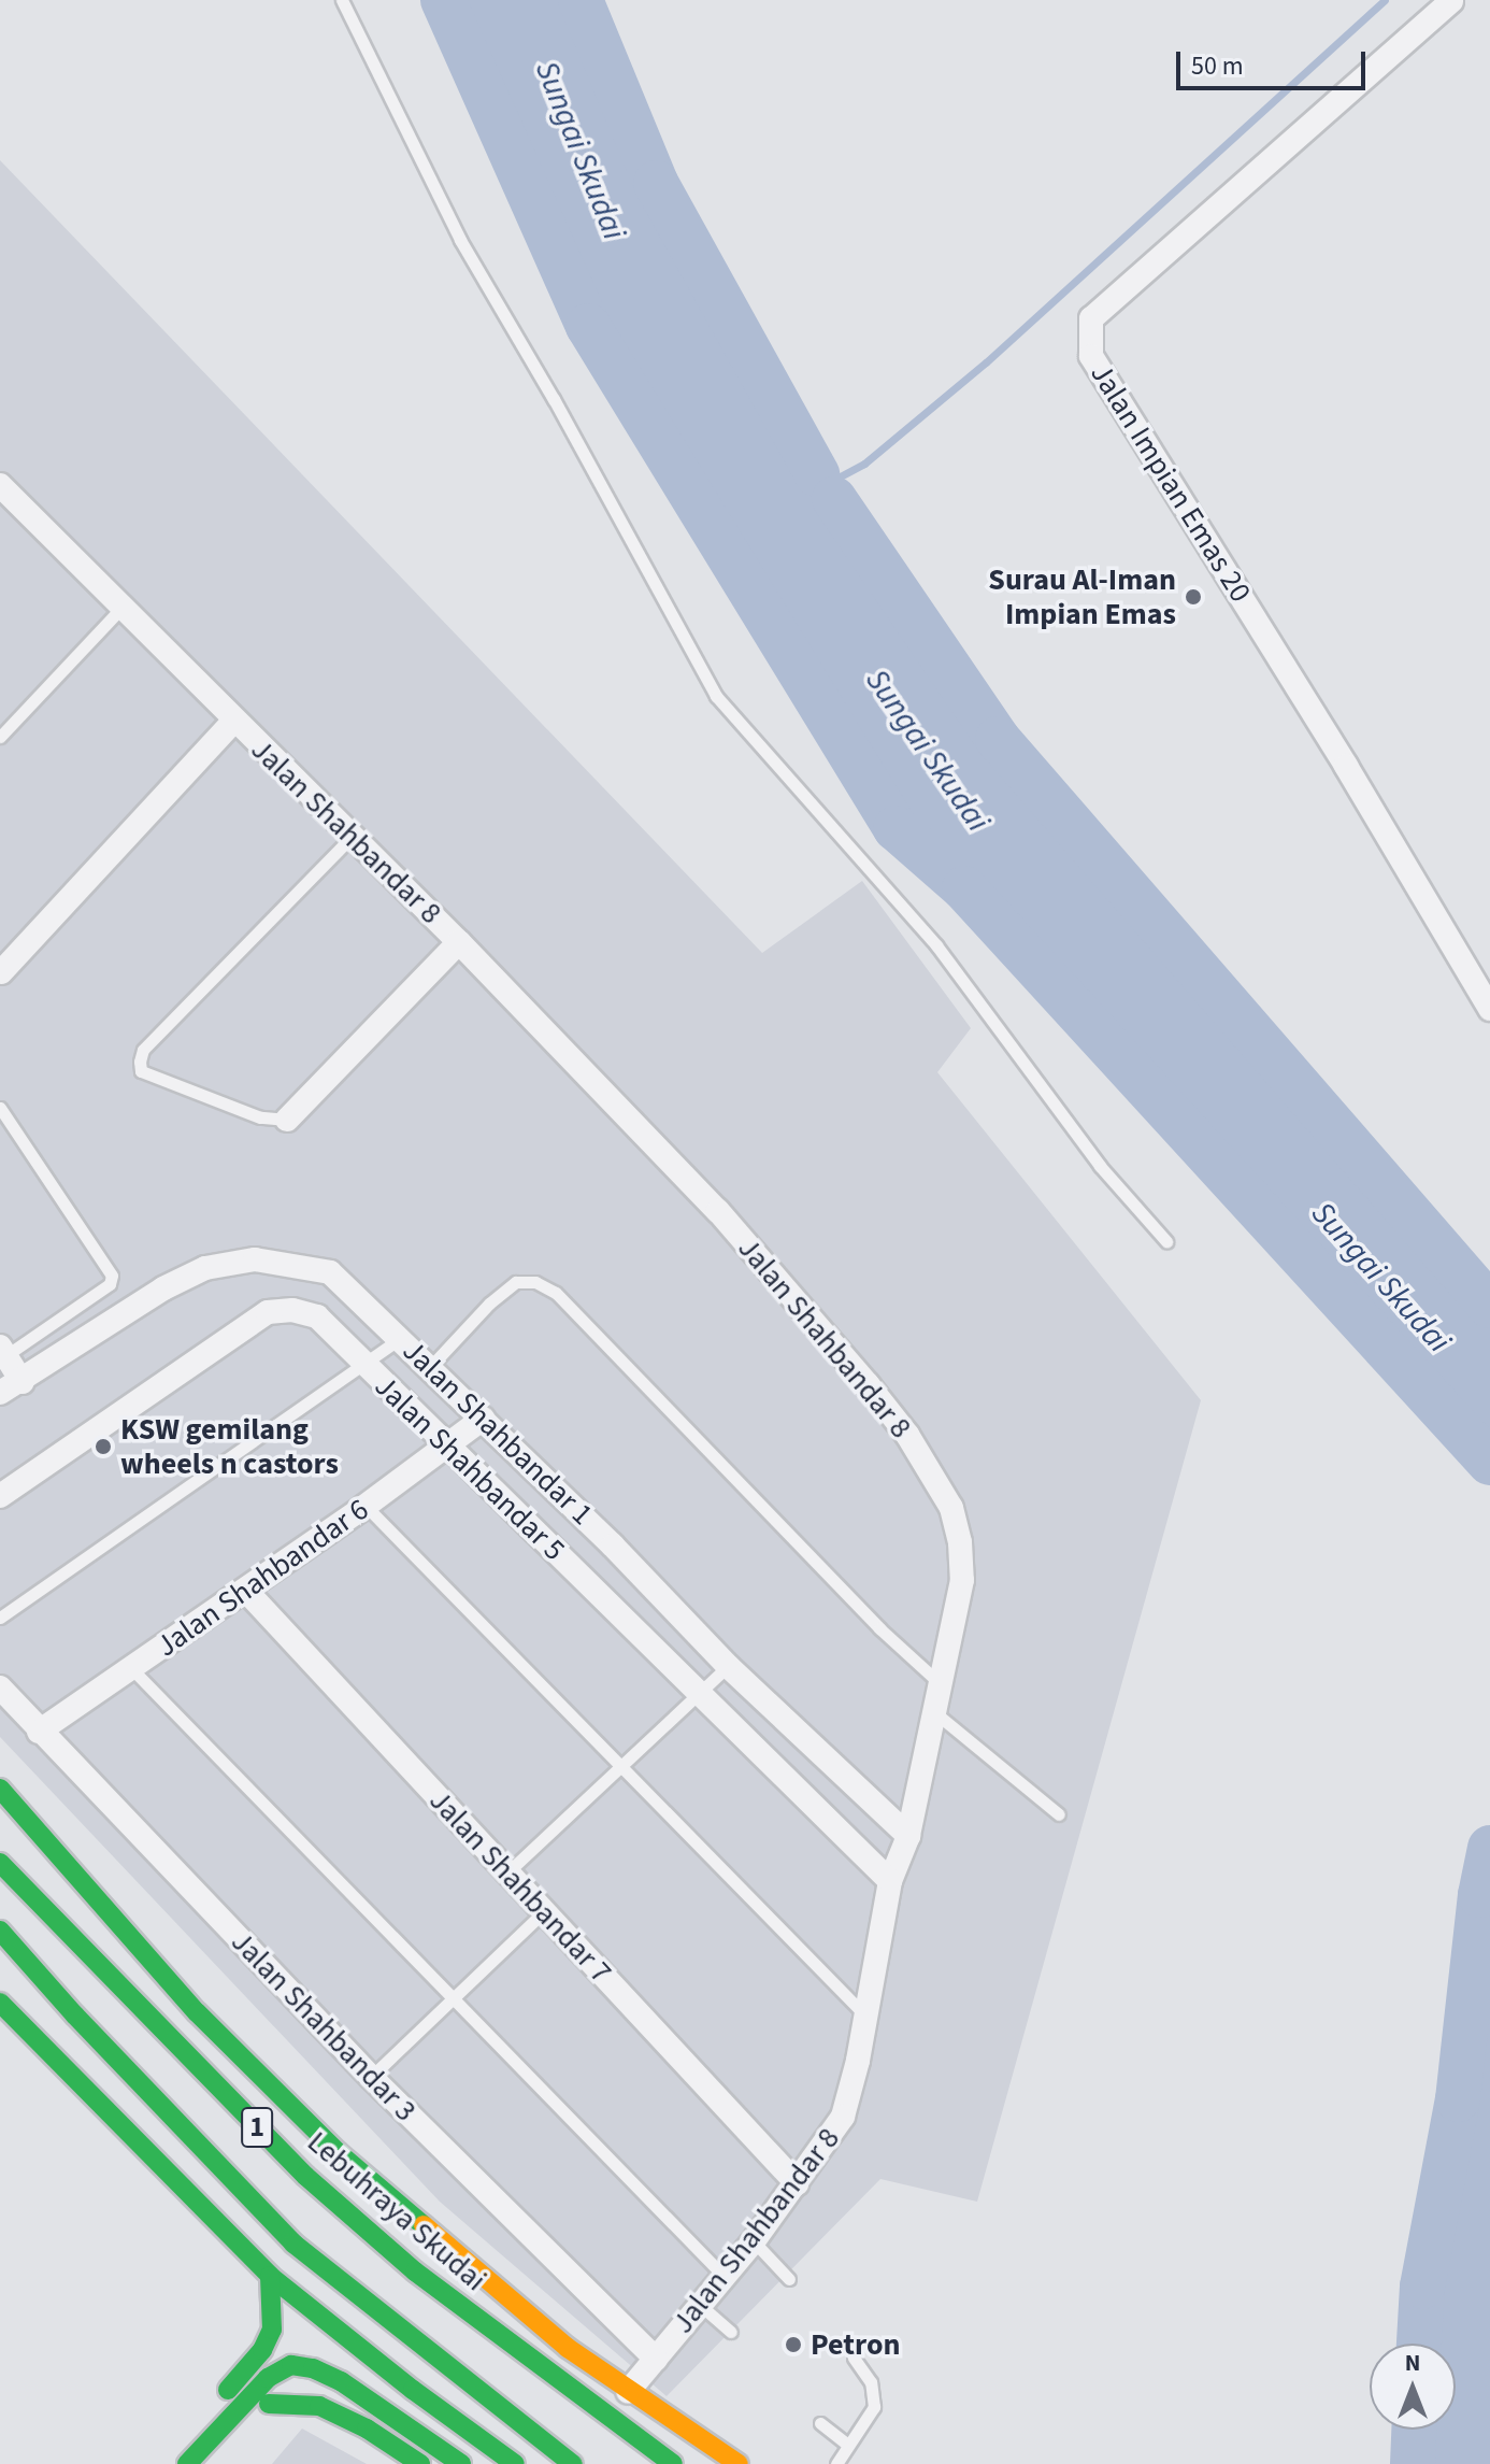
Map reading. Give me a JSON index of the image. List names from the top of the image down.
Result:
{
  "streets": {
    "main road": ["1", "Lebuhraya Skudai"],
    "street": [
      "Jalan Impian Emas 20",
      "Jalan Shahbandar 8",
      "Jalan Shahbandar 1",
      "Jalan Shahbandar 5",
      "Jalan Shahbandar 6",
      "Jalan Shahbandar 7",
      "Jalan Shahbandar 3"
    ]
  },
  "crossings": [
    ["Jalan Shahbandar 8", "Jalan Shahbandar 1"],
    ["Jalan Shahbandar 8", "Jalan Shahbandar 5"],
    ["Jalan Shahbandar 8", "Jalan Shahbandar 7"],
    ["Jalan Shahbandar 8", "Jalan Shahbandar 3"],
    ["Jalan Shahbandar 1", "Jalan Shahbandar 6"],
    ["Jalan Shahbandar 5", "Jalan Shahbandar 6"],
    ["Jalan Shahbandar 6", "Jalan Shahbandar 7"],
    ["Jalan Shahbandar 6", "Jalan Shahbandar 3"]
  ],
  "water": ["Sungai Skudai"],
  "places": ["Surau Al-Iman Impian Emas", "KSW gemilang wheels n castors", "Petron"],
  "scale_bar": "50 m",
  "north": "top"
}
